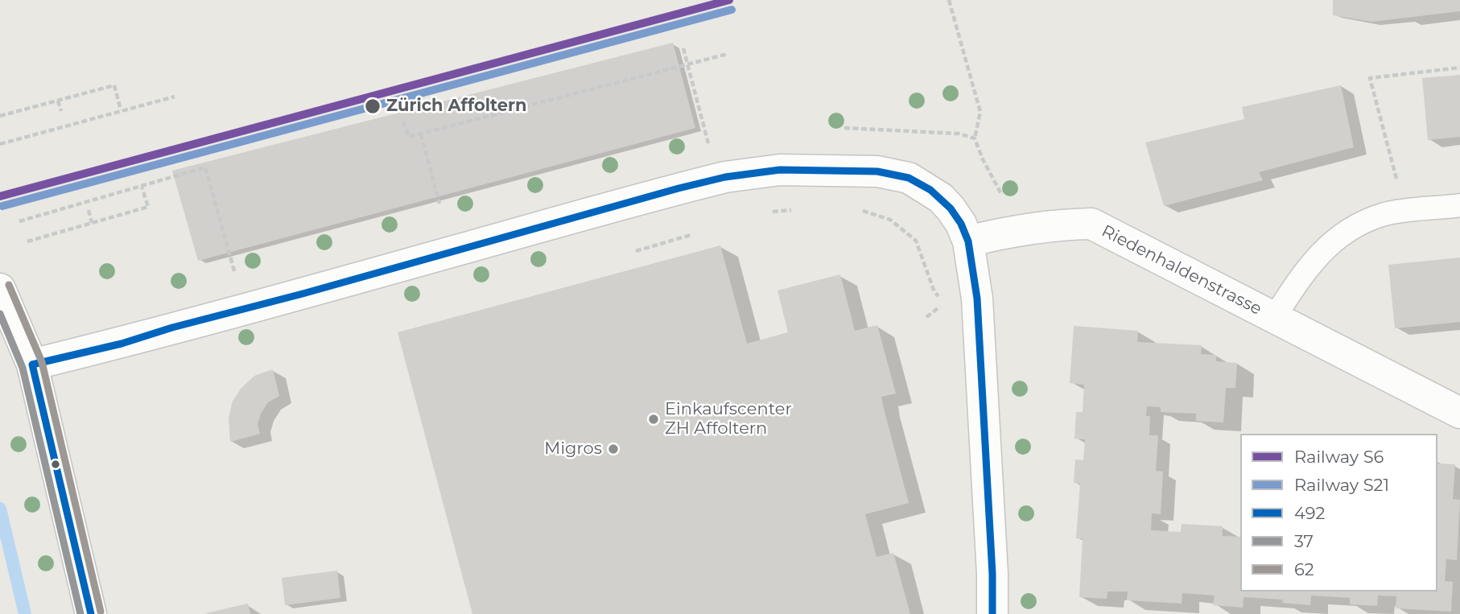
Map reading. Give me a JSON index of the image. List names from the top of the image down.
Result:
{
  "streets": {
    "street": ["Riedenhaldenstrasse"]
  },
  "places": ["Zürich Affoltern", "Einkaufscenter ZH Affoltern", "Migros"],
  "lines": [
    "rail line S6",
    "rail line S21",
    "transit line 492",
    "transit line 62",
    "transit line 37"
  ],
  "legend": [
    "Railway S6",
    "Railway S21",
    "492",
    "37",
    "62"
  ]
}
